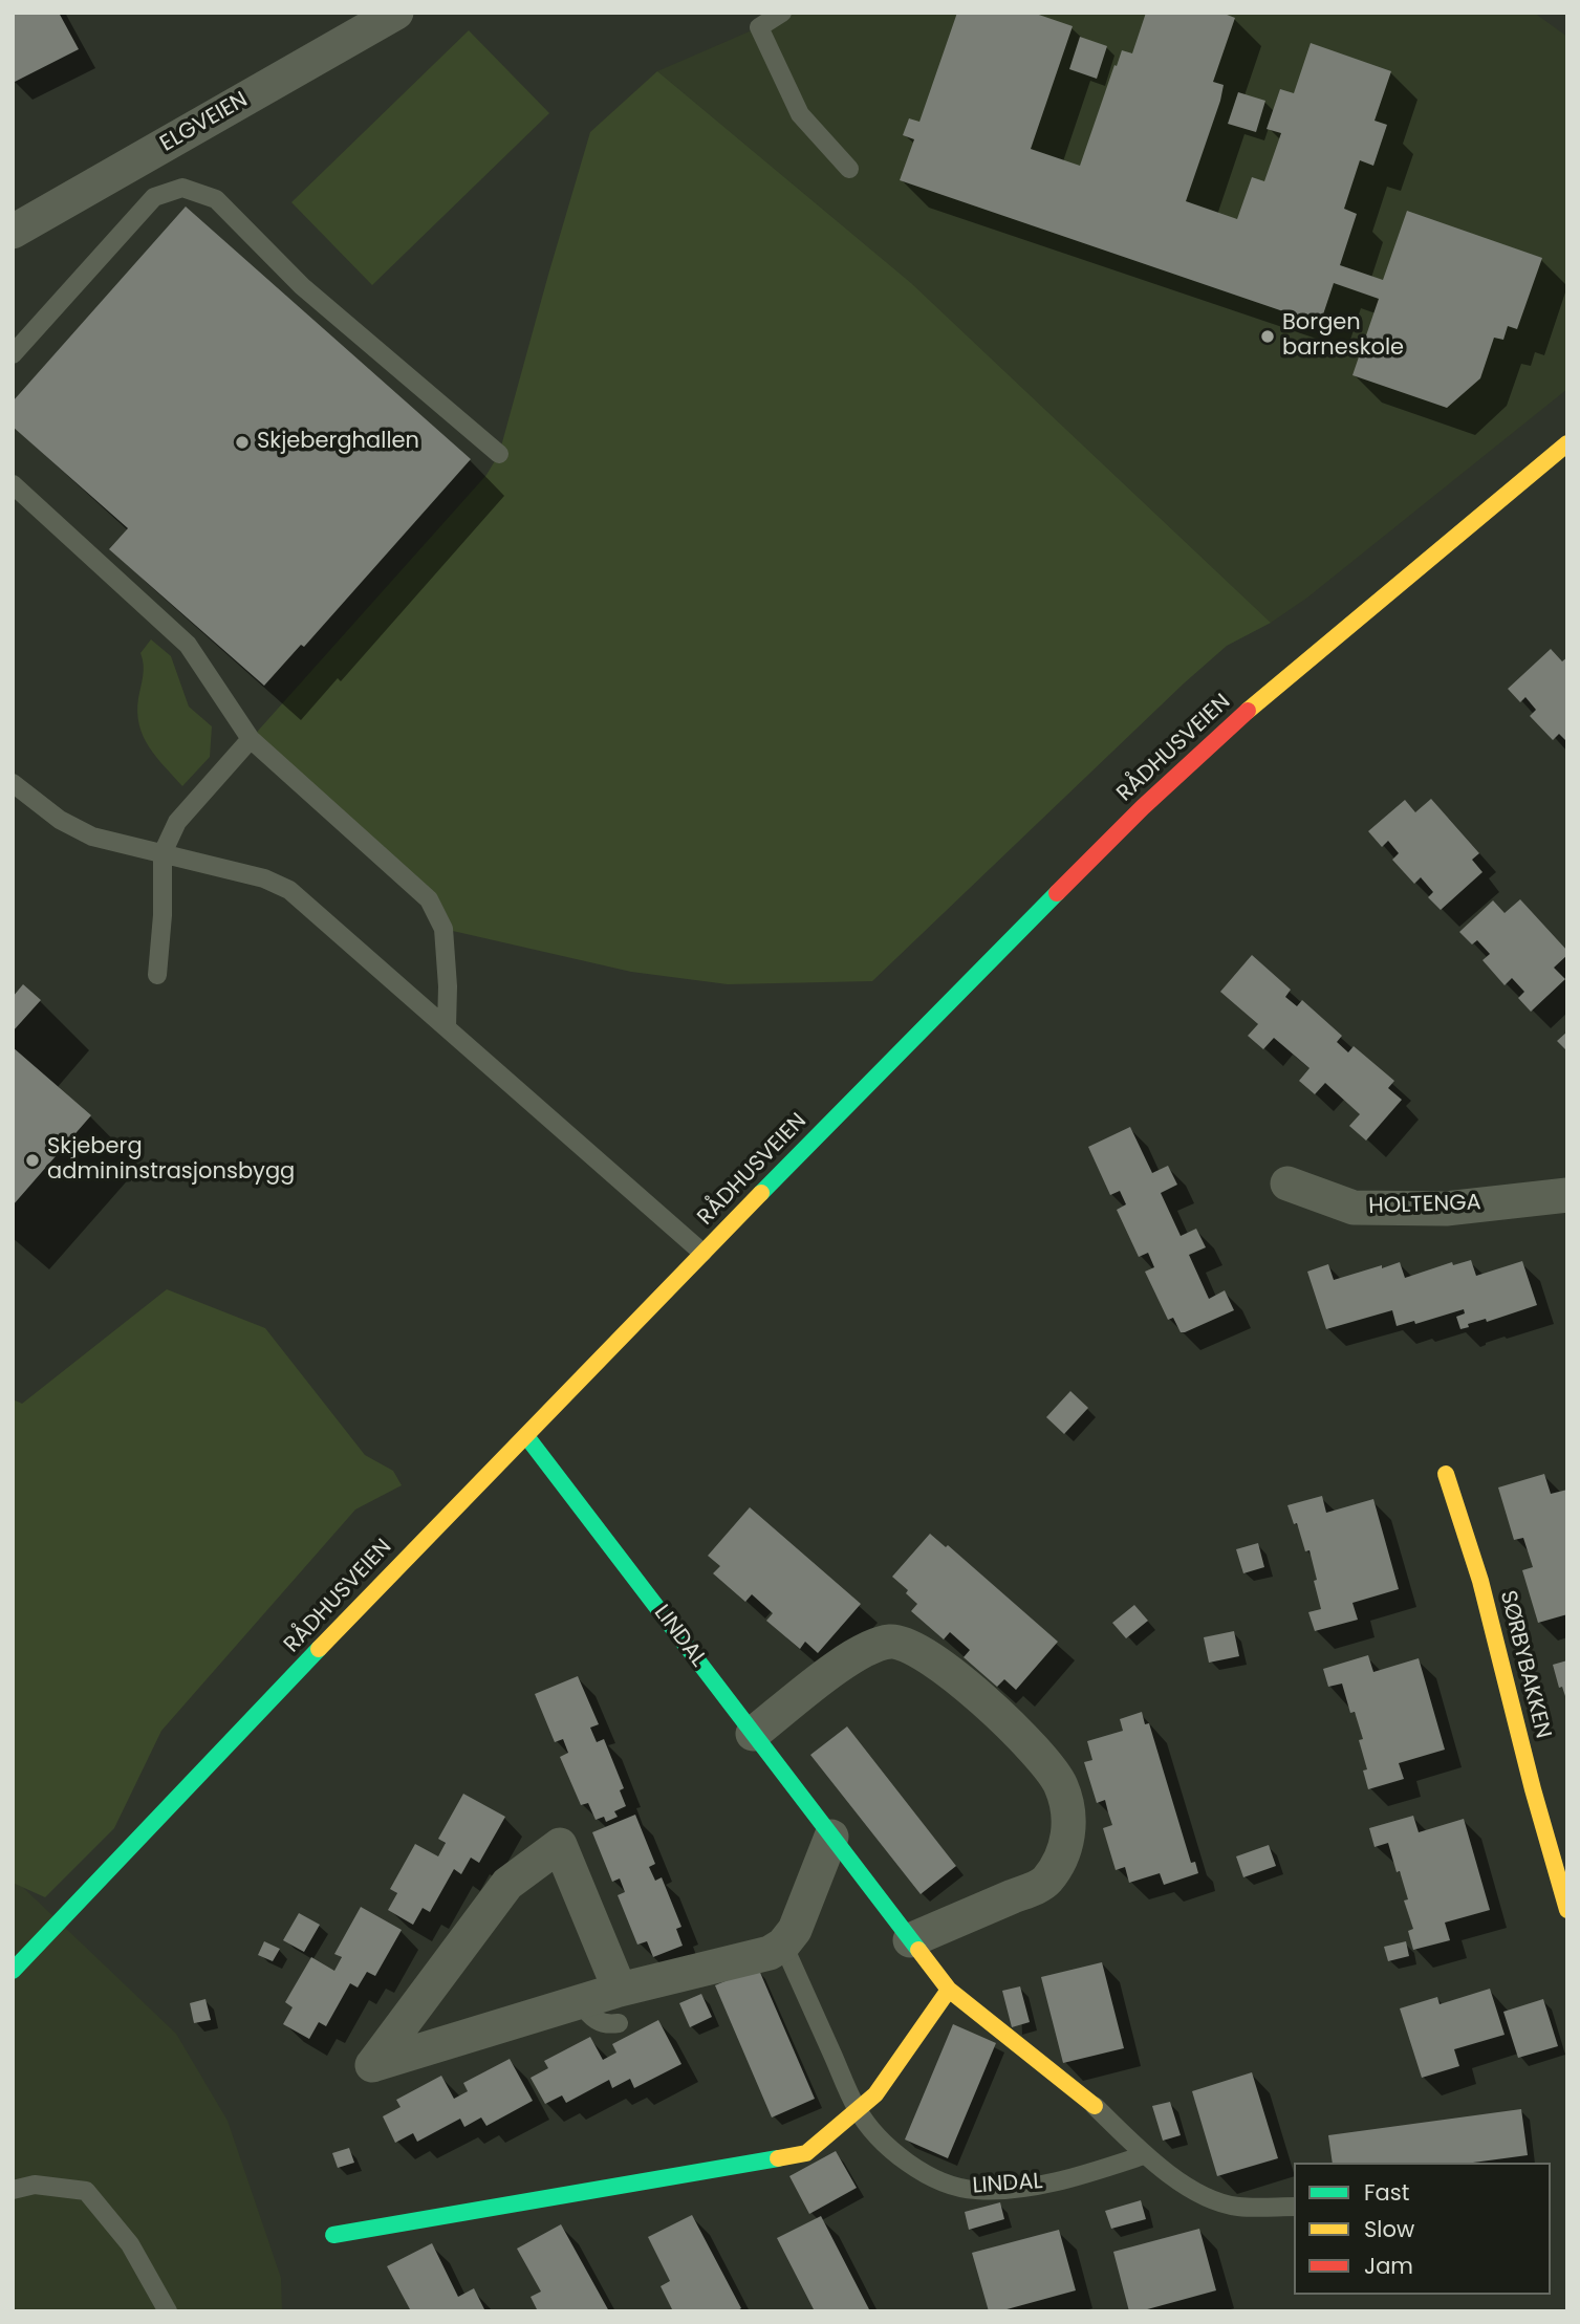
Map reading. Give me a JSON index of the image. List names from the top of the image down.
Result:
{
  "streets": {
    "street": [
      "ELGVEIEN",
      "RÅDHUSVEIEN",
      "HOLTENGA",
      "LINDAL",
      "SØRBYBAKKEN"
    ]
  },
  "crossings": [
    ["RÅDHUSVEIEN", "LINDAL"]
  ],
  "places": ["Borgen barneskole", "Skjeberghallen", "Skjeberg admininstrasjonsbygg"],
  "legend": ["Fast", "Slow", "Jam"]
}
